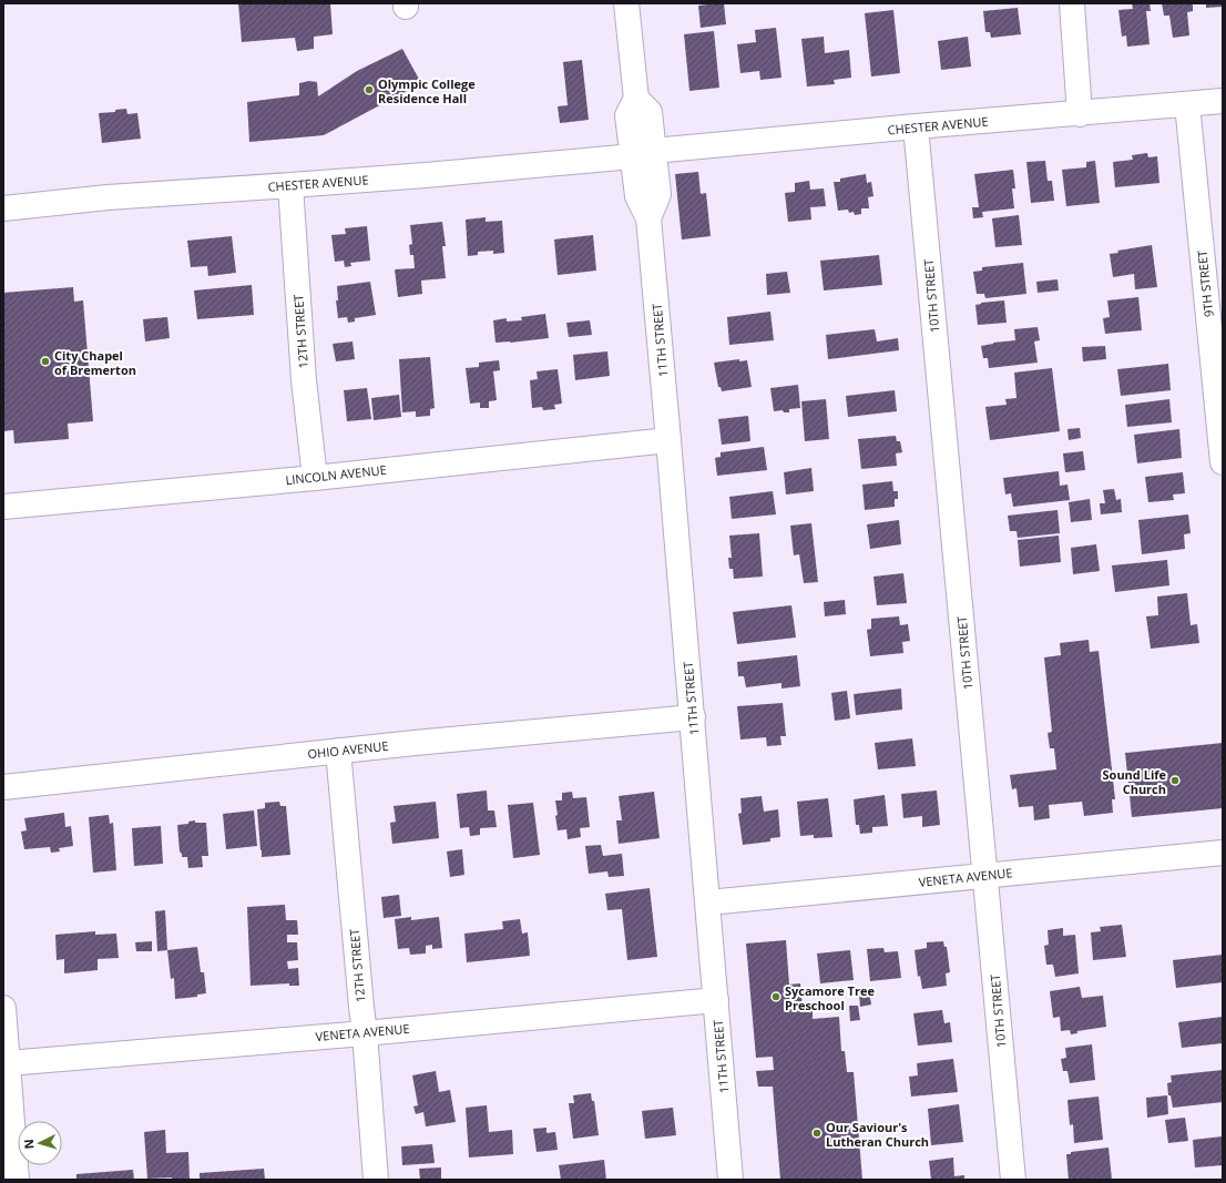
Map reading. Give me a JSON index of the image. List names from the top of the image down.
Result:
{
  "streets": {
    "street": [
      "CHESTER AVENUE",
      "9TH STREET",
      "10TH STREET",
      "12TH STREET",
      "11TH STREET",
      "LINCOLN AVENUE",
      "OHIO AVENUE",
      "VENETA AVENUE"
    ]
  },
  "crossings": [
    ["CHESTER AVENUE", "9TH STREET"],
    ["CHESTER AVENUE", "10TH STREET"],
    ["CHESTER AVENUE", "12TH STREET"],
    ["CHESTER AVENUE", "11TH STREET"],
    ["10TH STREET", "VENETA AVENUE"],
    ["12TH STREET", "LINCOLN AVENUE"],
    ["12TH STREET", "OHIO AVENUE"],
    ["12TH STREET", "VENETA AVENUE"],
    ["11TH STREET", "LINCOLN AVENUE"],
    ["11TH STREET", "OHIO AVENUE"],
    ["11TH STREET", "VENETA AVENUE"]
  ],
  "places": [
    "Olympic College Residence Hall",
    "City Chapel of Bremerton",
    "Sound Life Church",
    "Sycamore Tree Preschool",
    "Our Saviour's Lutheran Church"
  ],
  "north": "left"
}
